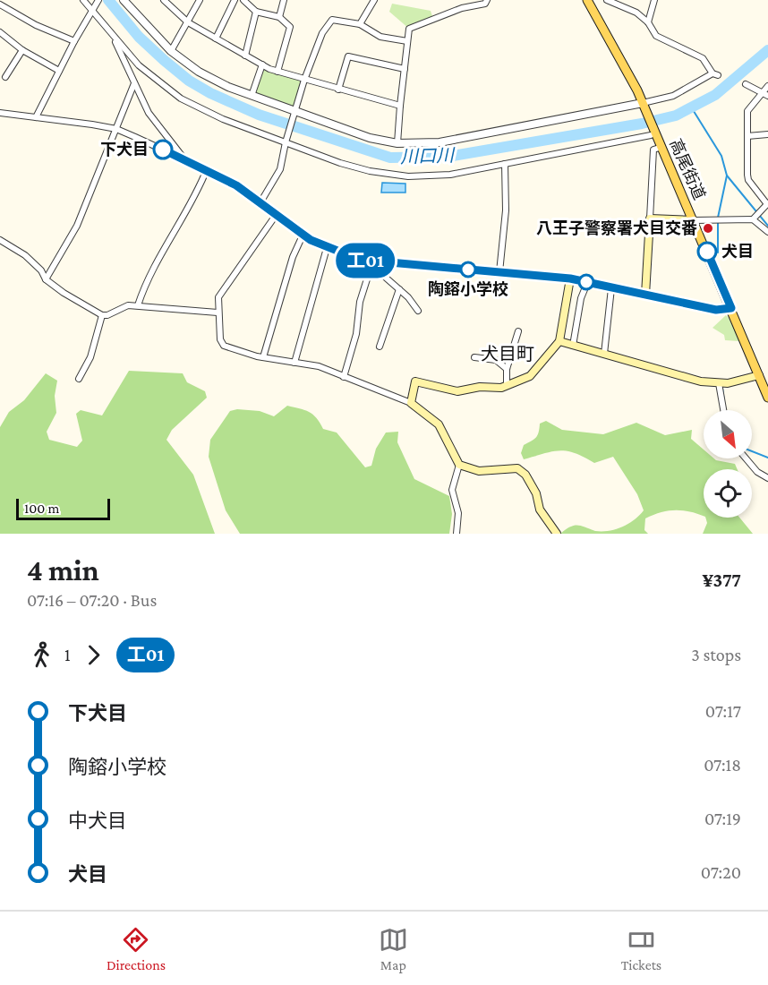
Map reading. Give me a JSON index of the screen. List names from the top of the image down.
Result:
{
  "streets": {
    "main road": ["高尾街道"]
  },
  "districts": ["犬目町"],
  "water": ["川口川"],
  "places": [
    "下犬目",
    "八王子警察署犬目交番",
    "犬目",
    "陶鎔小学校"
  ],
  "lines": ["bus line 工01"],
  "scale_bar": "100 m",
  "north": "bottom right",
  "page": {
    "on_map": "工01",
    "scale": "100 m",
    "heading": ["4 min", "07:16 – 07:20 · Bus", "¥377"],
    "legs": ["1", "工01", "3 stops"],
    "list": [
      {
        "name": "下犬目",
        "value": "07:17"
      },
      {
        "name": "陶鎔小学校",
        "value": "07:18"
      },
      {
        "name": "中犬目",
        "value": "07:19"
      },
      {
        "name": "犬目",
        "value": "07:20"
      }
    ],
    "tabs": ["Directions", "Map", "Tickets"]
  }
}
